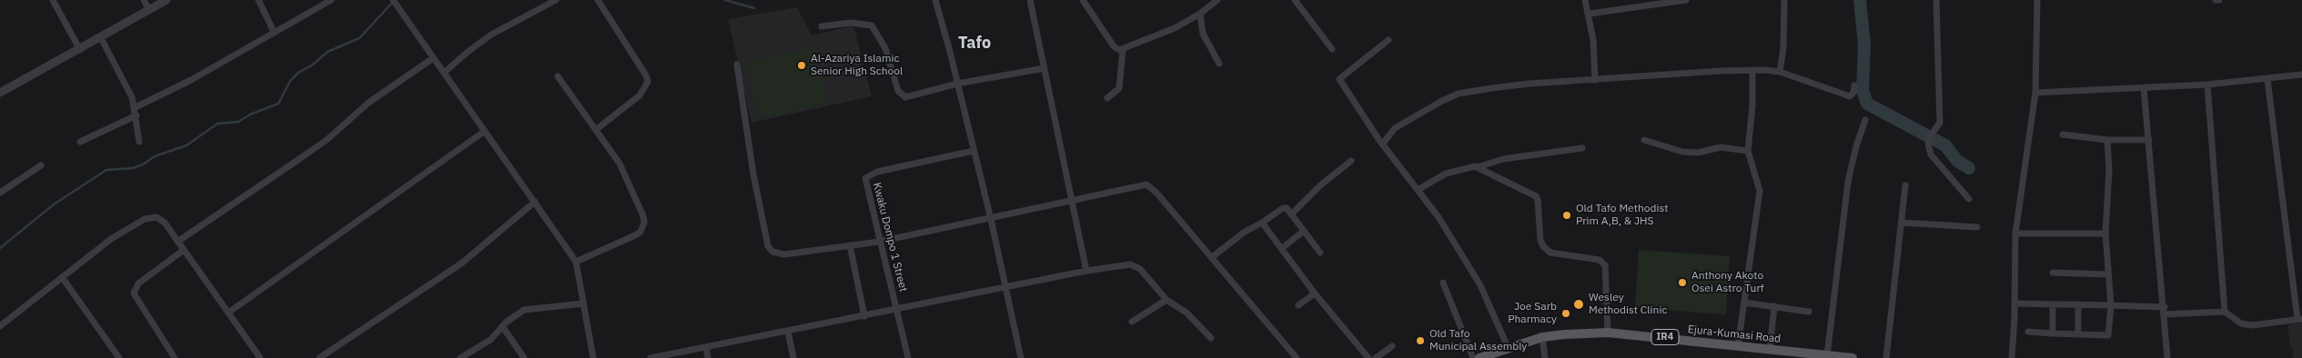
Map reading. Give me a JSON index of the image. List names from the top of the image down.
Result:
{
  "streets": {
    "main road": ["Ejura-Kumasi Road", "IR4"],
    "street": ["Kwaku Dompo 1 Street"]
  },
  "districts": ["Tafo"],
  "places": [
    "Al-Azariya Islamic Senior High School",
    "Old Tafo Methodist Prim A,B, & JHS",
    "Anthony Akoto Osei Astro Turf",
    "Wesley Methodist Clinic",
    "Joe Sarb Pharmacy",
    "Old Tafo Municipal Assembly"
  ]
}
